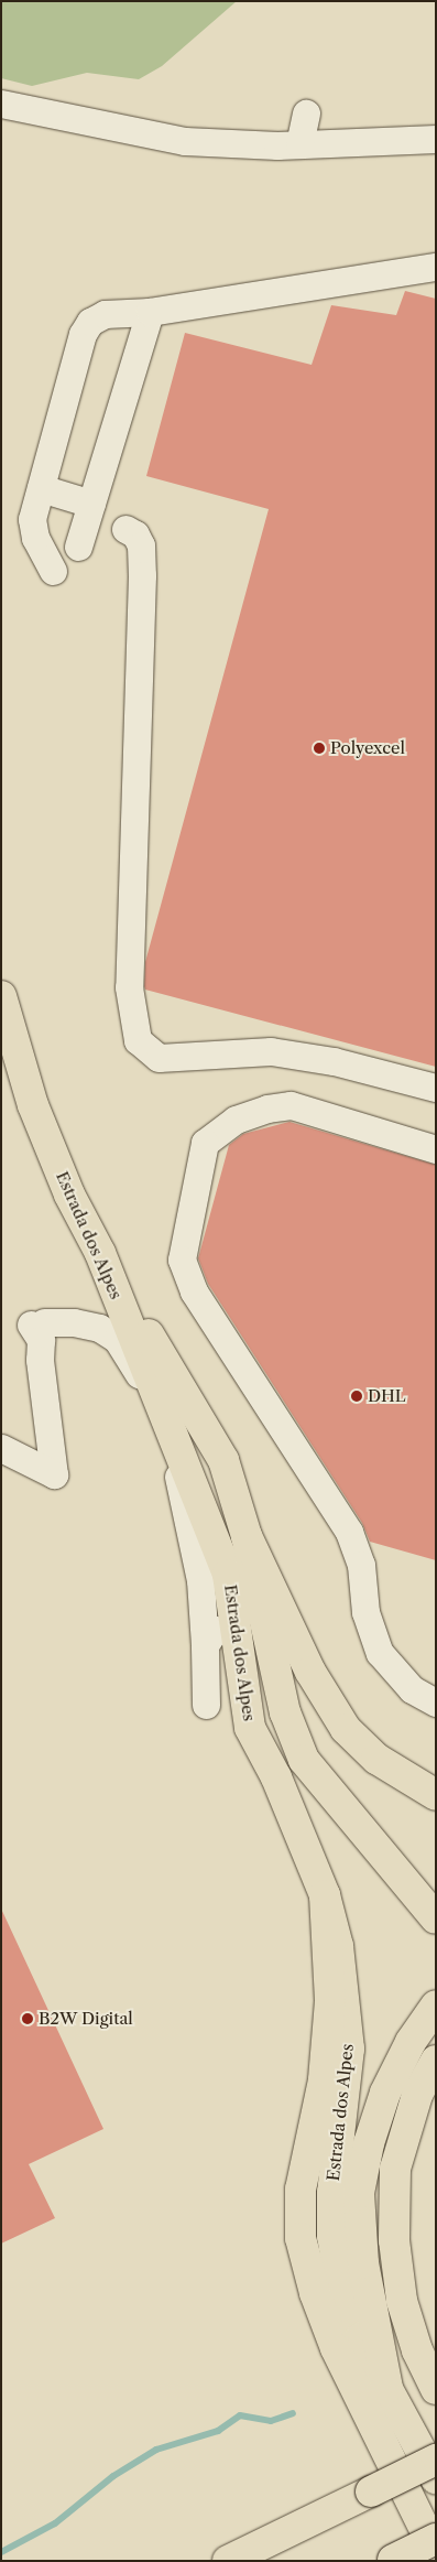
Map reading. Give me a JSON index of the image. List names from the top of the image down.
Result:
{
  "streets": {
    "main road": ["Estrada dos Alpes"]
  },
  "places": ["Polyexcel", "DHL", "B2W Digital"]
}
